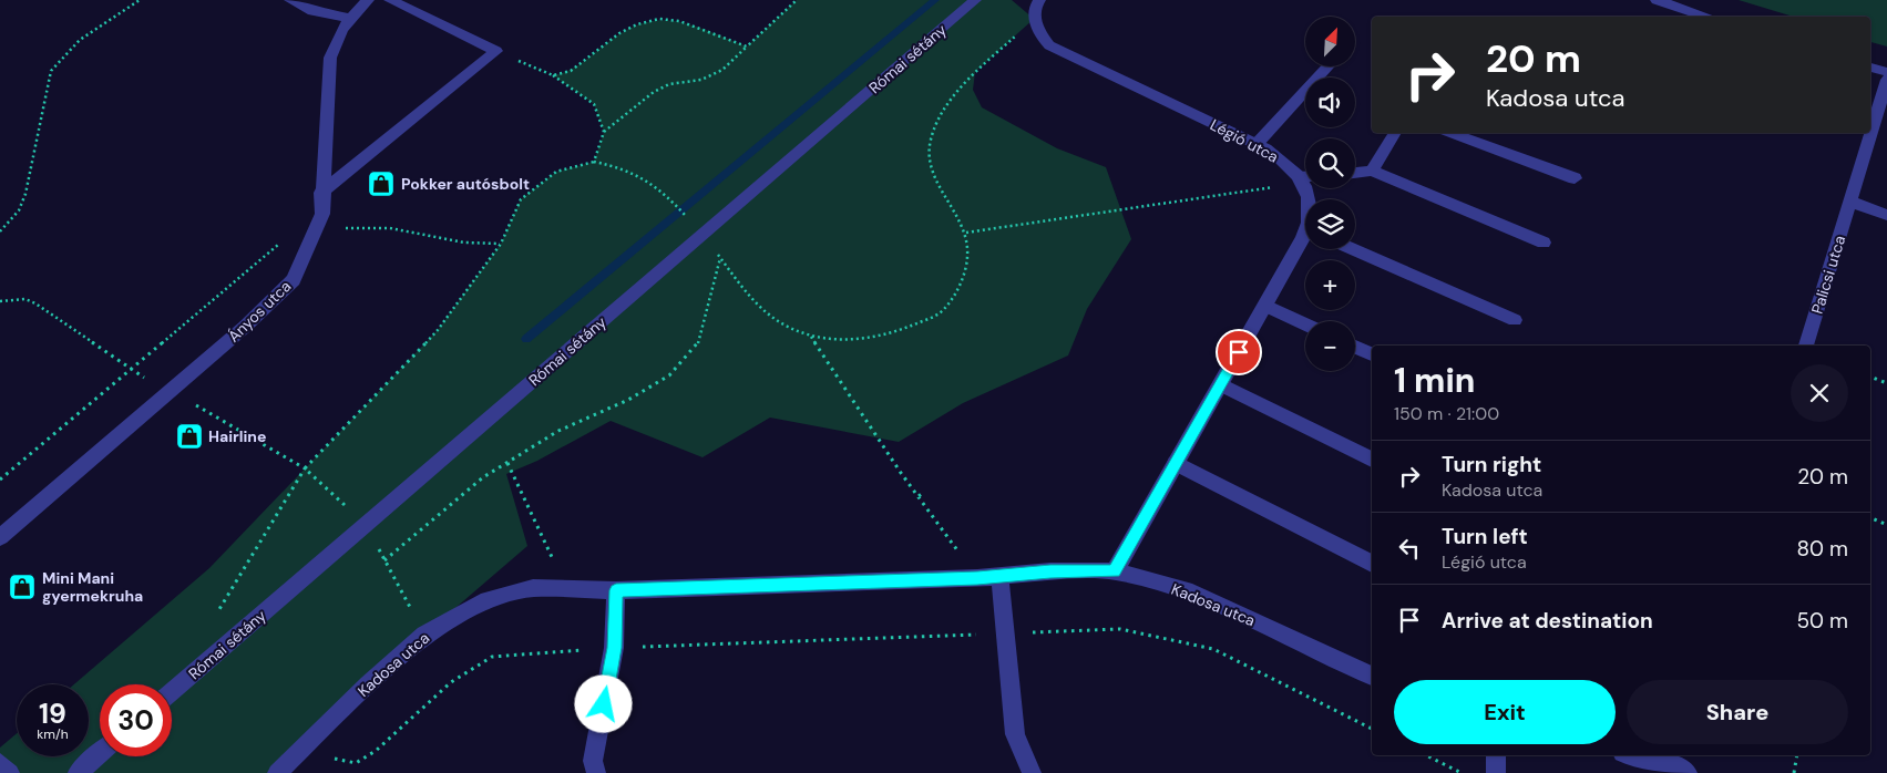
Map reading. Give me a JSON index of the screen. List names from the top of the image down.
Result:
{
  "streets": {
    "street": [
      "Római sétány",
      "Légió utca",
      "Palicsi utca",
      "Ányos utca",
      "Kadosa utca"
    ]
  },
  "crossings": [
    ["Légió utca", "Kadosa utca"]
  ],
  "places": {
    "shop": ["Pokker autósbolt", "Hairline", "Mini Mani gyermekruha"]
  },
  "north": "top right",
  "page": {
    "map_buttons": ["+", "−"],
    "turn": ["20 m", "Kadosa utca"],
    "heading": ["1 min", "150 m · 21:00"],
    "list": [
      {
        "name": "Turn right",
        "note": "Kadosa utca",
        "value": "20 m"
      },
      {
        "name": "Turn left",
        "note": "Légió utca",
        "value": "80 m"
      },
      {
        "name": "Arrive at destination",
        "value": "50 m"
      }
    ],
    "buttons": ["Exit", "Share"],
    "speed": "19 km/h",
    "limit": "30"
  }
}
